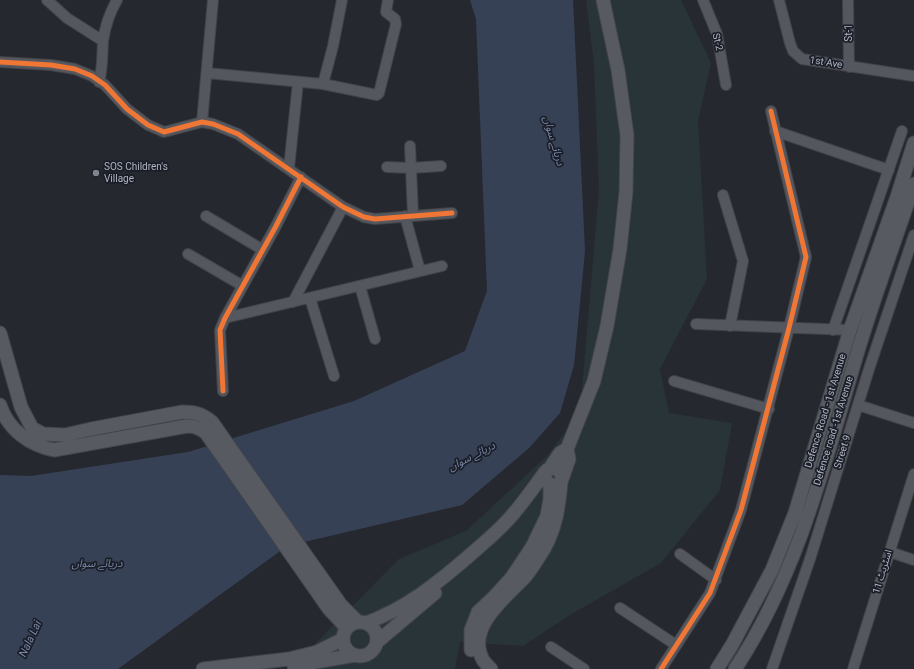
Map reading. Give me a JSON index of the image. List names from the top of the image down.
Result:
{
  "streets": {
    "main road": ["Defence Road - 1st Avenue", "Defence road -1st Avenue"],
    "street": [
      "St-1",
      "St-2",
      "1st Ave",
      "Street 9",
      "اسٹریٹ 11"
    ]
  },
  "crossings": [
    ["St-1", "1st Ave"]
  ],
  "water": ["دریائے سواں", "Nala Lai"],
  "places": ["SOS Children's Village"]
}
